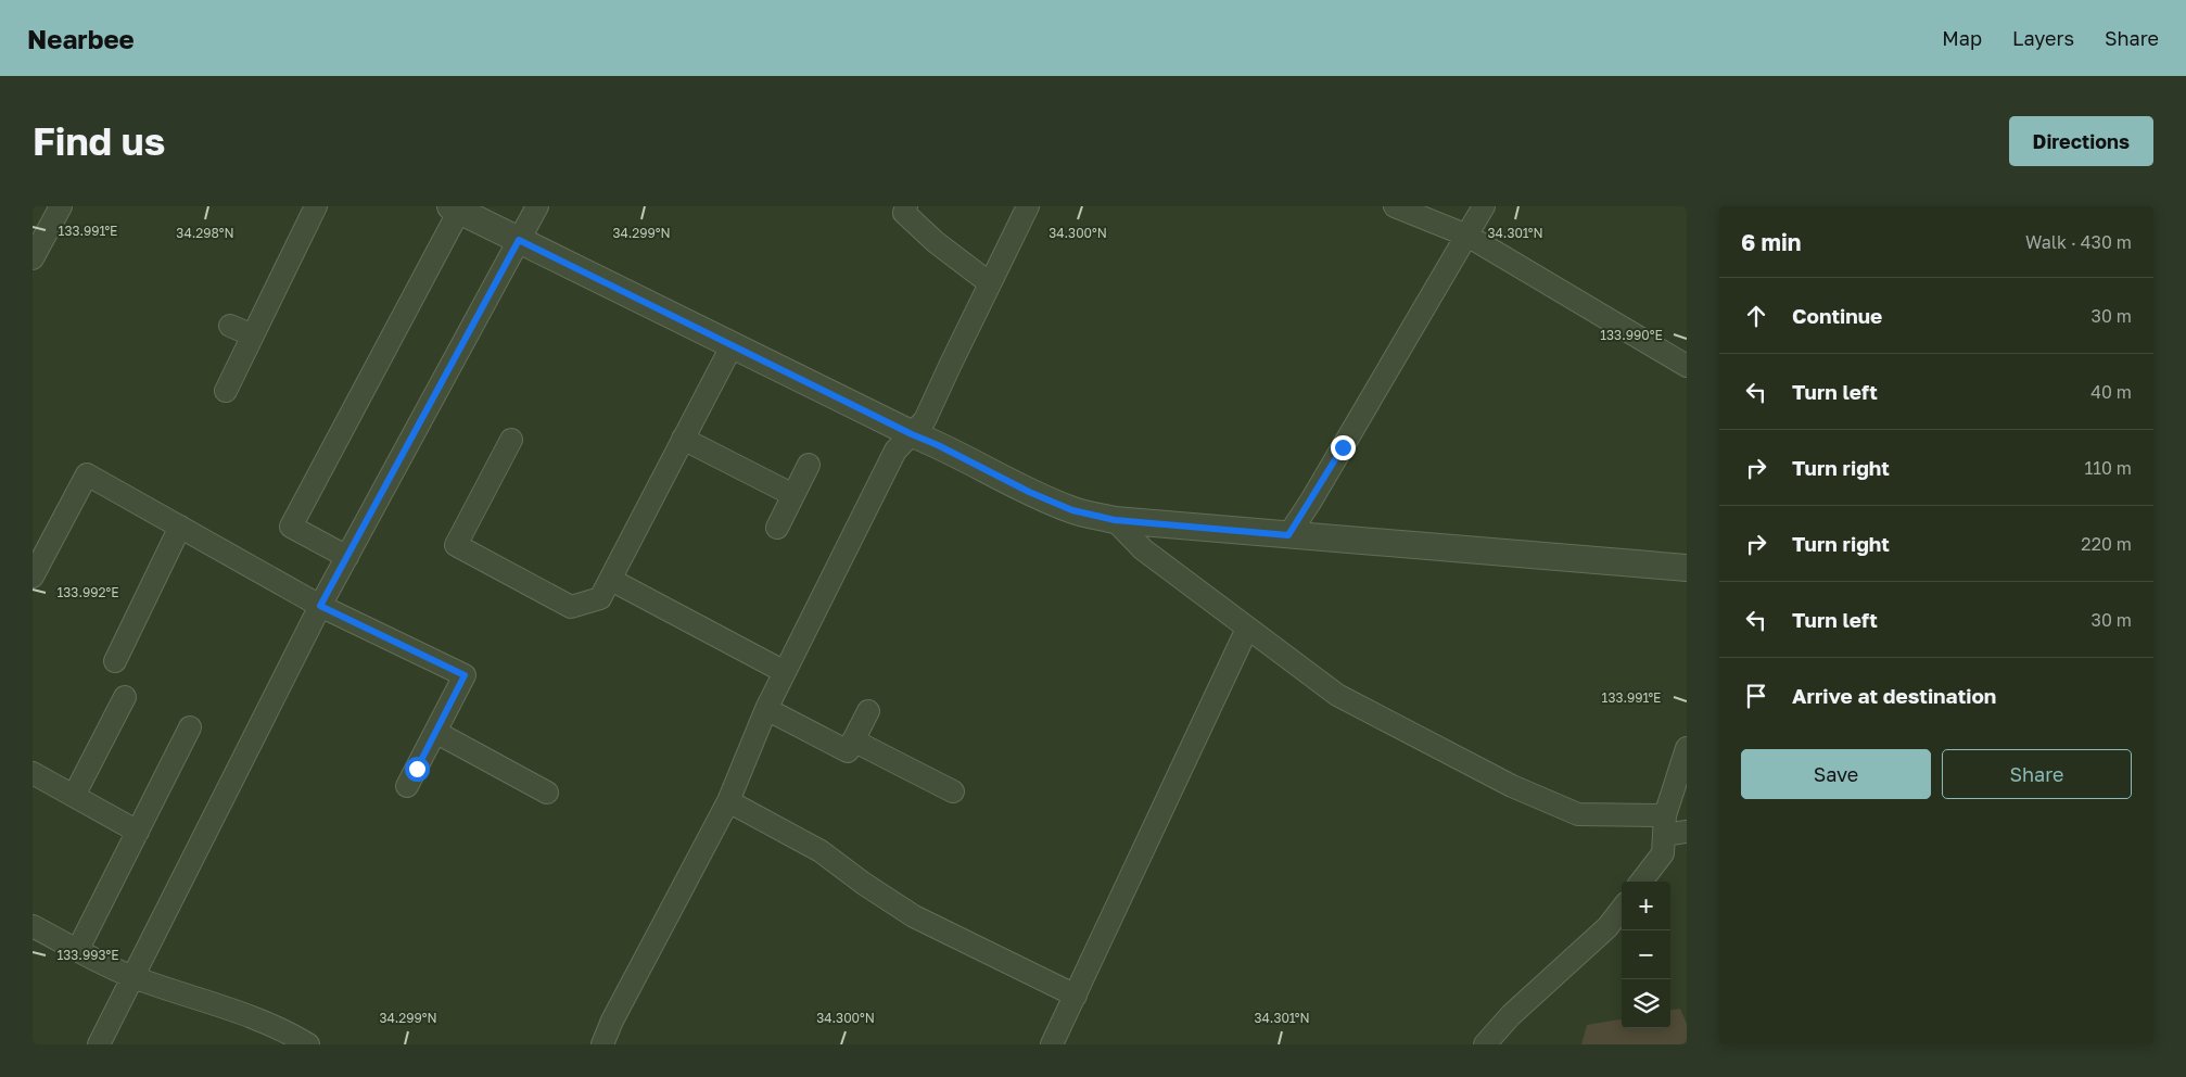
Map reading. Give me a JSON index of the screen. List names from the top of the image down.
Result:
{
  "page": {
    "header": "Nearbee",
    "nav": ["Map", "Layers", "Share"],
    "buttons": [
      "Directions",
      ["Save", "Share"]
    ],
    "title": "Find us",
    "heading": ["6 min", "Walk · 430 m"],
    "list": [
      ["Continue", "30 m"],
      ["Turn left", "40 m"],
      ["Turn right", "110 m"],
      ["Turn right", "220 m"],
      ["Turn left", "30 m"],
      "Arrive at destination"
    ],
    "map_buttons": ["+", "−"]
  },
  "coordinates": [
    "133.991°E",
    "34.298°N",
    "34.299°N",
    "34.300°N",
    "34.301°N",
    "133.990°E",
    "133.992°E",
    "133.993°E"
  ]
}
